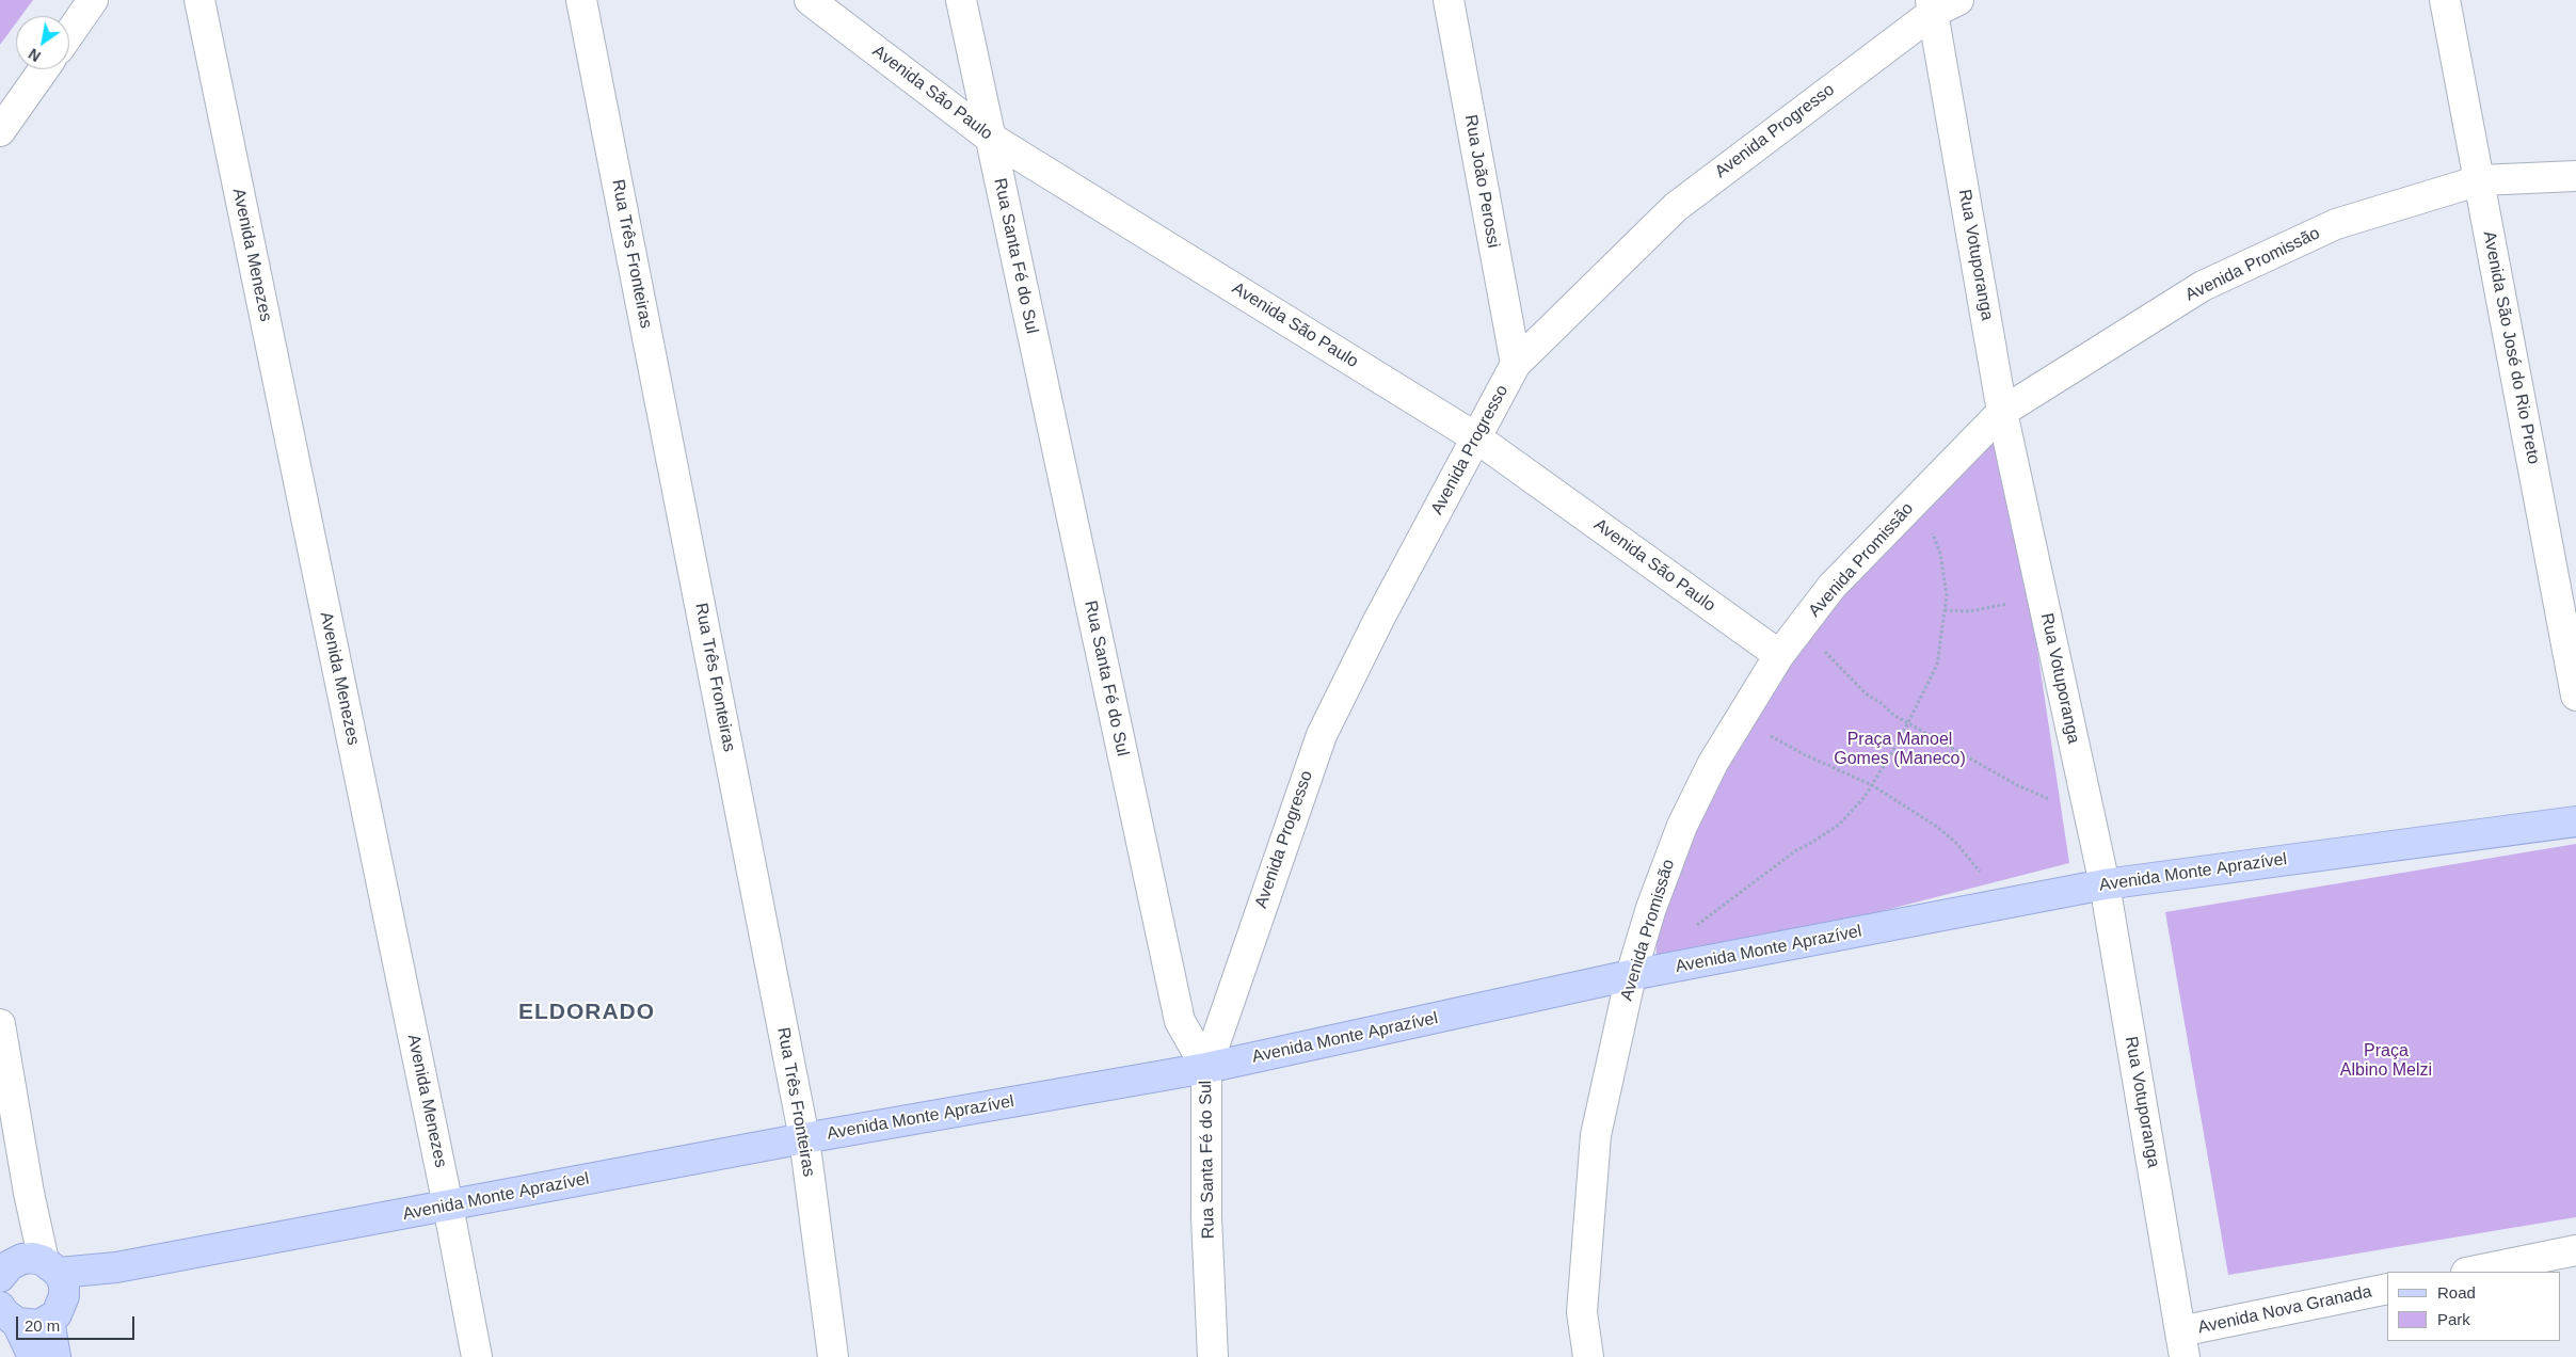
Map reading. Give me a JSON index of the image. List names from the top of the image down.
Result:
{
  "streets": {
    "street": [
      "Avenida São Paulo",
      "Avenida Progresso",
      "Rua João Perossi",
      "Rua Três Fronteiras",
      "Avenida Menezes",
      "Rua Votuporanga",
      "Rua Santa Fé do Sul",
      "Avenida Promissão",
      "Avenida São José do Rio Preto",
      "Avenida Monte Aprazível",
      "Avenida Nova Granada"
    ]
  },
  "crossings": [
    ["Avenida São Paulo", "Avenida Progresso"],
    ["Avenida São Paulo", "Rua Santa Fé do Sul"],
    ["Avenida São Paulo", "Avenida Promissão"],
    ["Avenida Progresso", "Rua João Perossi"],
    ["Avenida Progresso", "Rua Votuporanga"],
    ["Avenida Progresso", "Rua Santa Fé do Sul"],
    ["Avenida Progresso", "Avenida Monte Aprazível"],
    ["Rua Três Fronteiras", "Avenida Monte Aprazível"],
    ["Avenida Menezes", "Avenida Monte Aprazível"],
    ["Rua Votuporanga", "Avenida Promissão"],
    ["Rua Votuporanga", "Avenida Monte Aprazível"],
    ["Rua Votuporanga", "Avenida Nova Granada"],
    ["Rua Santa Fé do Sul", "Avenida Monte Aprazível"],
    ["Avenida Promissão", "Avenida São José do Rio Preto"],
    ["Avenida Promissão", "Avenida Monte Aprazível"]
  ],
  "districts": ["ELDORADO"],
  "parks": ["Praça Manoel Gomes (Maneco)", "Praça Albino Melzi"],
  "legend": ["Road", "Park"],
  "scale_bar": "20 m",
  "north": "bottom left"
}
